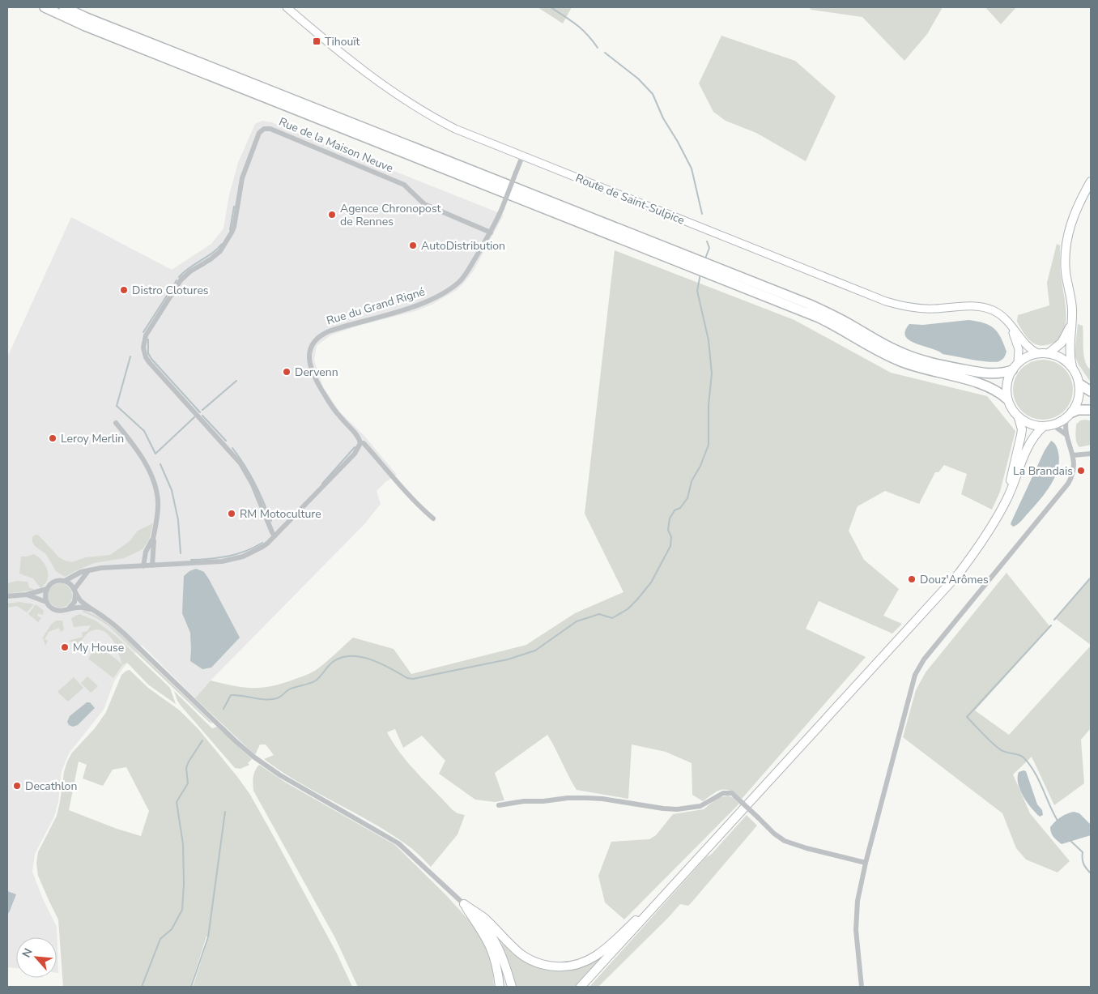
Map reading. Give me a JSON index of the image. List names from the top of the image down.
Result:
{
  "streets": {
    "street": ["Rue de la Maison Neuve", "Route de Saint-Sulpice", "Rue du Grand Rigné"]
  },
  "crossings": [
    ["Rue de la Maison Neuve", "Rue du Grand Rigné"],
    ["Route de Saint-Sulpice", "Rue du Grand Rigné"]
  ],
  "places": {
    "transit": ["Tihouït"],
    "other": [
      "Agence Chronopost de Rennes",
      "AutoDistribution",
      "Distro Clotures",
      "Dervenn",
      "Leroy Merlin",
      "La Brandais",
      "RM Motoculture",
      "Douz'Arômes",
      "My House",
      "Decathlon"
    ]
  },
  "north": "top left"
}
